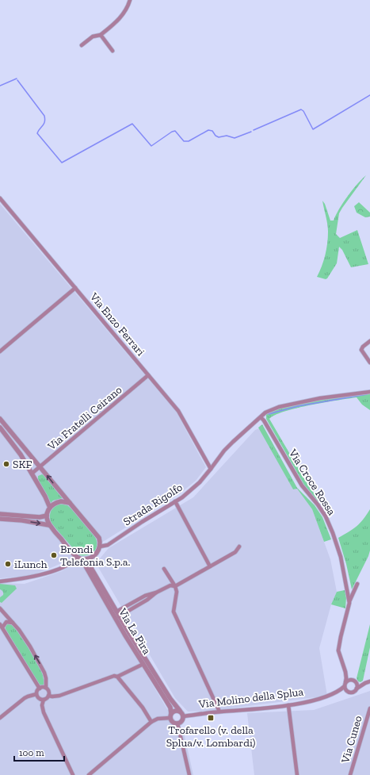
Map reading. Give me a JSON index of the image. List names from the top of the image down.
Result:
{
  "streets": {
    "street": [
      "Via Enzo Ferrari",
      "Via Fratelli Ceirano",
      "Via Croce Rossa",
      "Strada Rigolfo",
      "Via La Pira",
      "Via Molino della Splua",
      "Via Cuneo"
    ]
  },
  "crossings": [
    ["Via Enzo Ferrari", "Via Fratelli Ceirano"],
    ["Via Enzo Ferrari", "Strada Rigolfo"],
    ["Via Croce Rossa", "Strada Rigolfo"],
    ["Via Croce Rossa", "Via Molino della Splua"],
    ["Via La Pira", "Via Molino della Splua"]
  ],
  "places": {
    "other": ["SKF", "Brondi Telefonia S.p.a.", "iLunch"],
    "transit": ["Trofarello (v. della Splua/v. Lombardi)"]
  },
  "scale_bar": "100 m"
}
